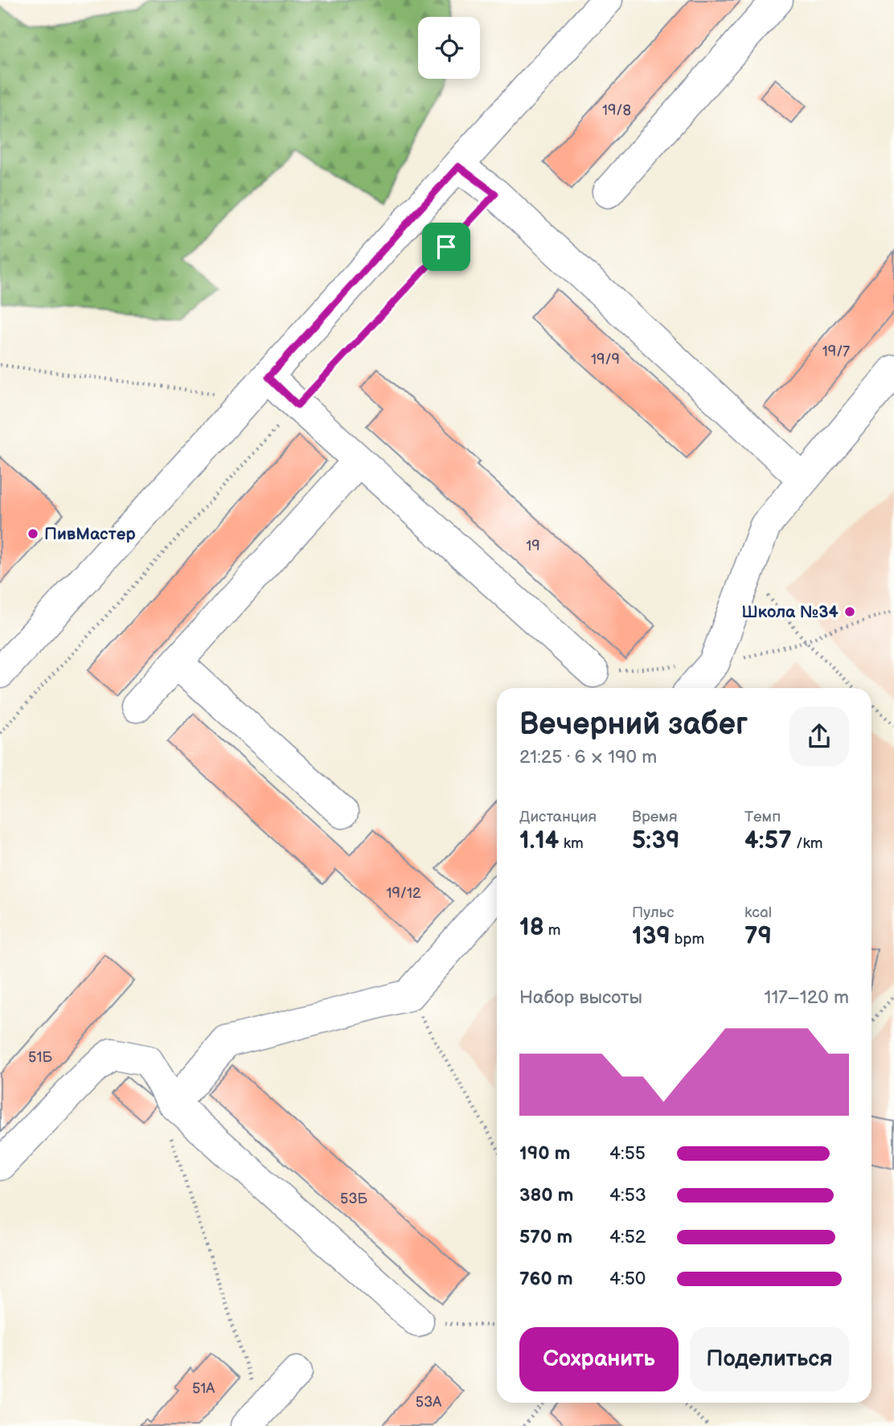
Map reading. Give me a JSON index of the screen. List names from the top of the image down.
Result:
{
  "places": ["ПивМастер", "Школа №34"],
  "house_numbers": [
    "19/8",
    "19/7",
    "19/9",
    "19",
    "19/12",
    "51Б",
    "53Б",
    "51А",
    "53А"
  ],
  "page": {
    "heading": ["Вечерний забег", "21:25 · 6 × 190 m"],
    "stats": [
      ["Дистанция", "1.14 km"],
      ["Время", "5:39"],
      ["Темп", "4:57 /km"],
      ["18 m"],
      ["Пульс", "139 bpm"],
      ["kcal", "79"]
    ],
    "chart": ["Набор высоты", "117–120 m"],
    "list": [
      {
        "name": "190 m",
        "note": "4:55"
      },
      {
        "name": "380 m",
        "note": "4:53"
      },
      {
        "name": "570 m",
        "note": "4:52"
      },
      {
        "name": "760 m",
        "note": "4:50"
      }
    ],
    "buttons": ["Сохранить", "Поделиться"]
  }
}
